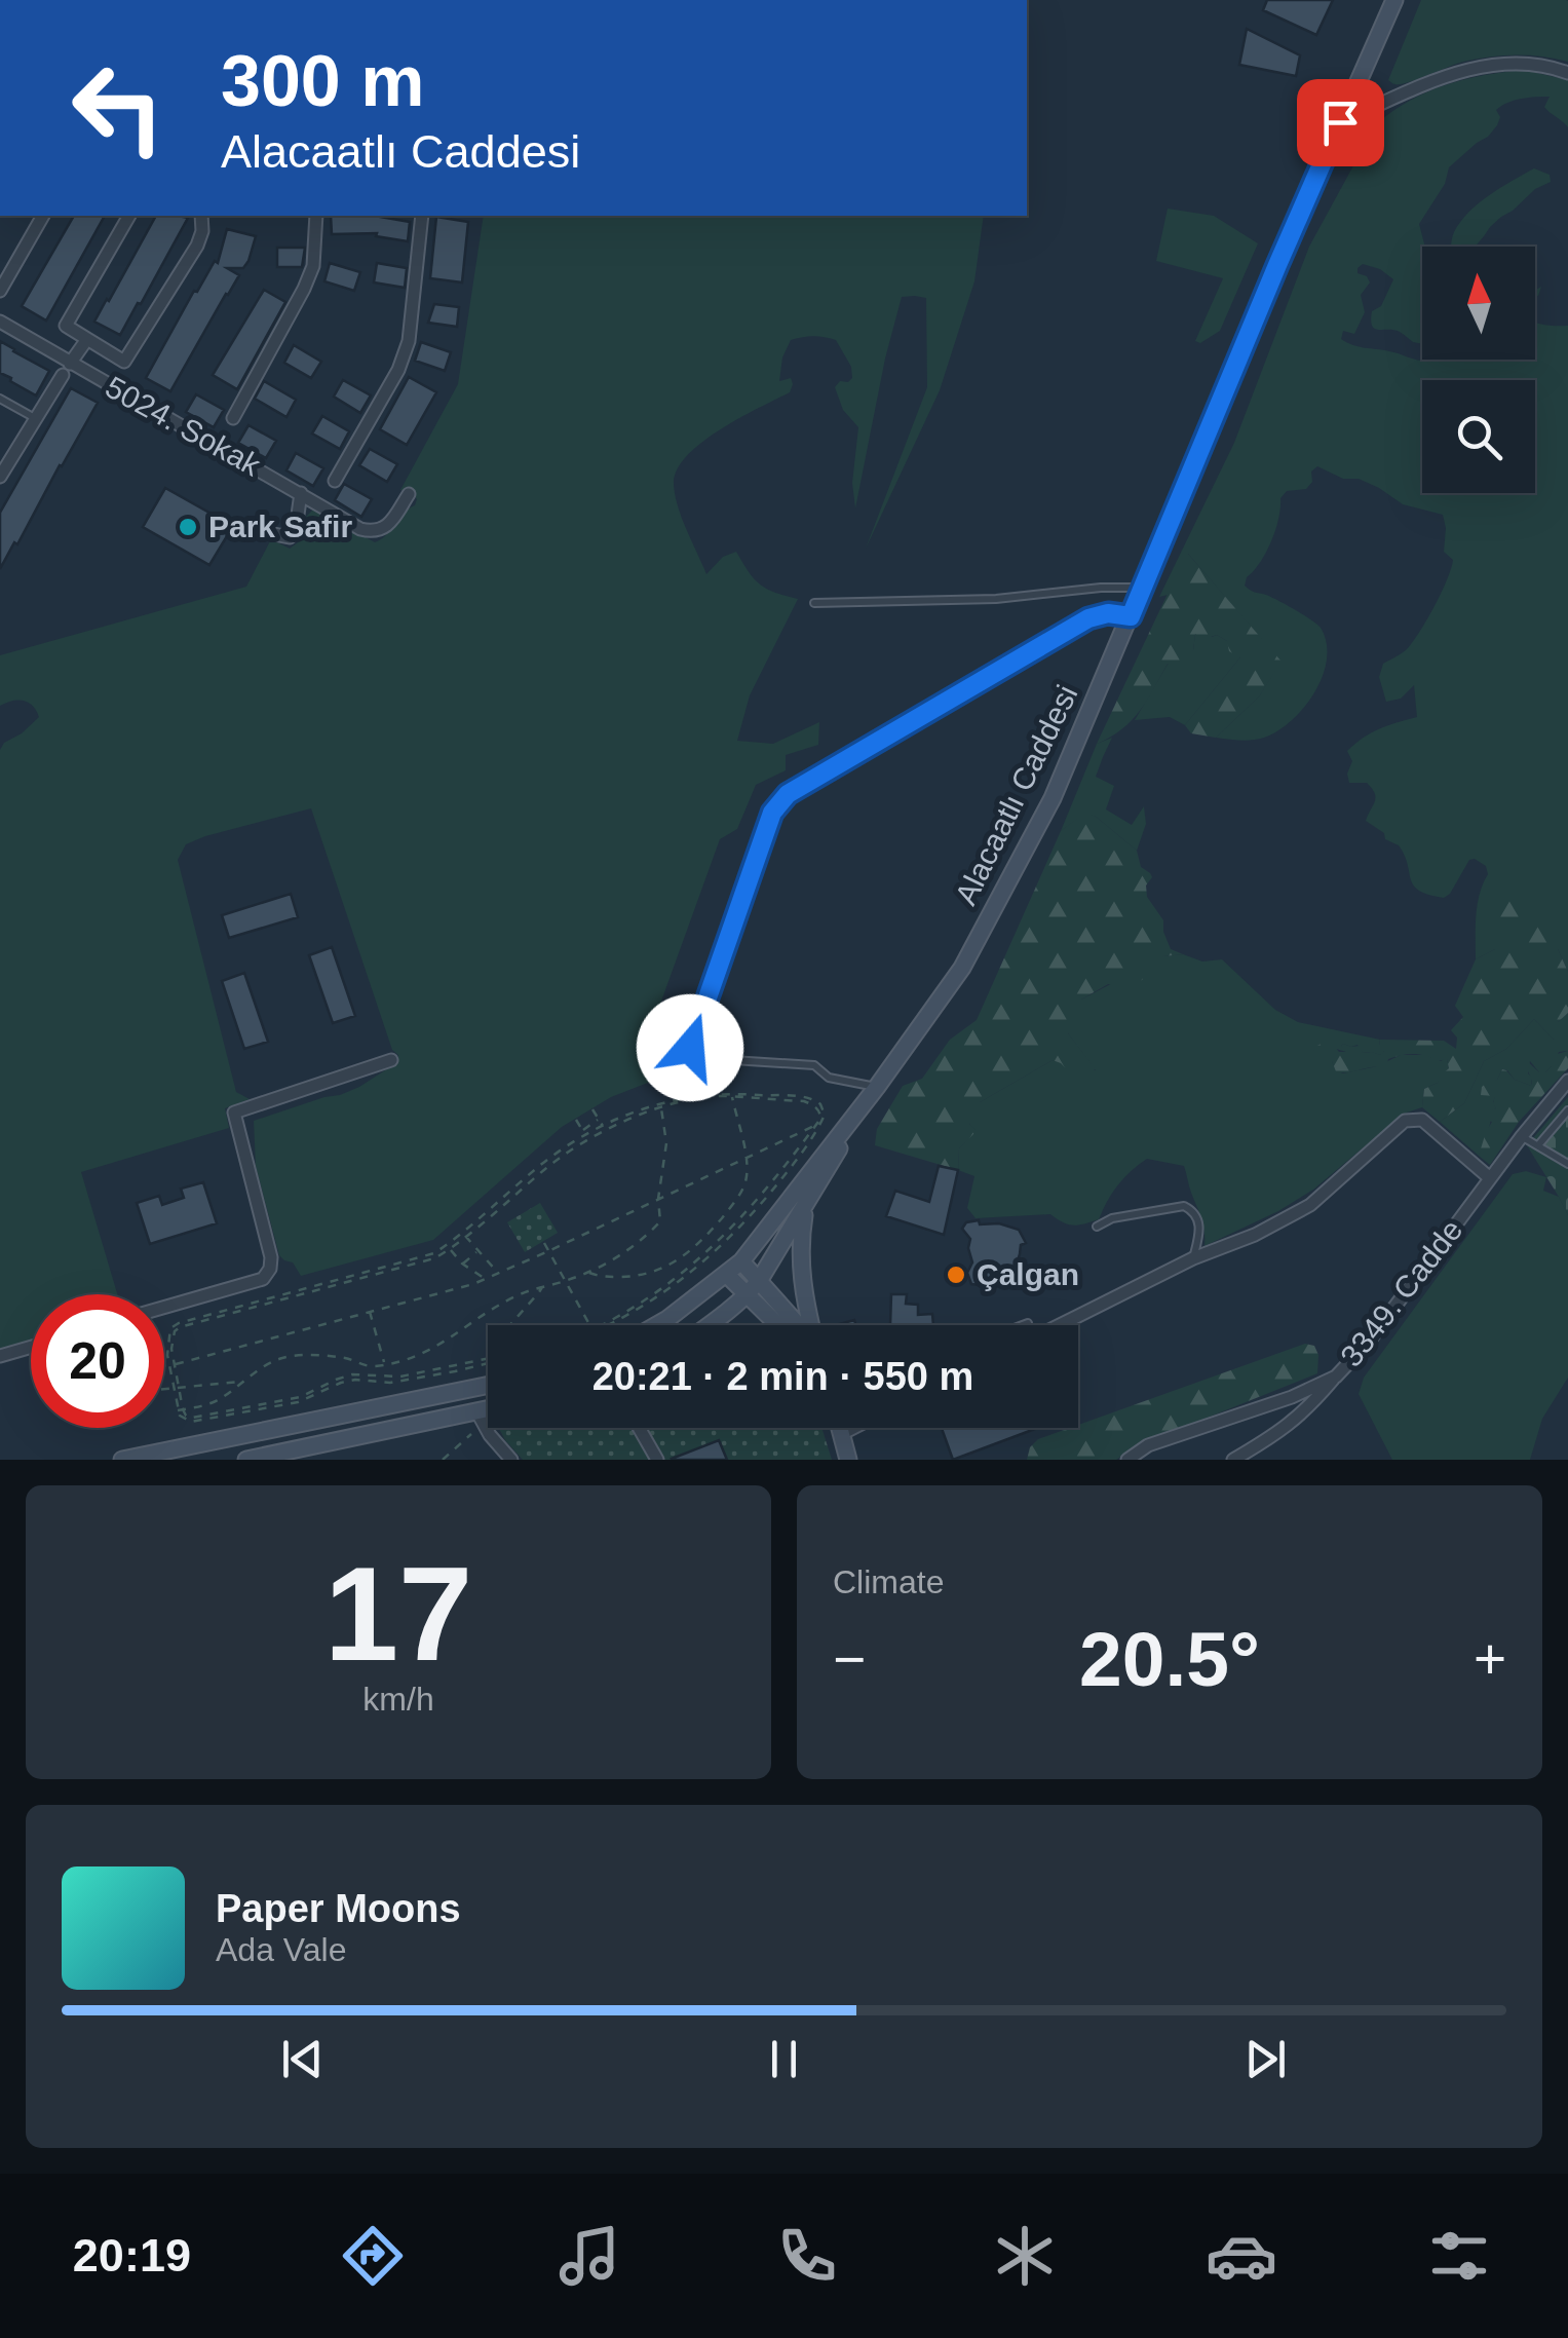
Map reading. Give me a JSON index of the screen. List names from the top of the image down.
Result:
{
  "streets": {
    "main road": ["Alacaatlı Caddesi"],
    "street": ["5024. Sokak", "3349. Cadde"]
  },
  "places": ["Park Safir", "Çalgan"],
  "north": "top",
  "page": {
    "turn": ["300 m", "Alacaatlı Caddesi"],
    "limit": "20",
    "trip": "20:21 · 2 min · 550 m",
    "tile": [
      ["17", "km/h"],
      "Climate"
    ],
    "heat": ["−", "20.5°", "+"],
    "song": ["Paper Moons", "Ada Vale"],
    "tabs": "20:19"
  }
}
